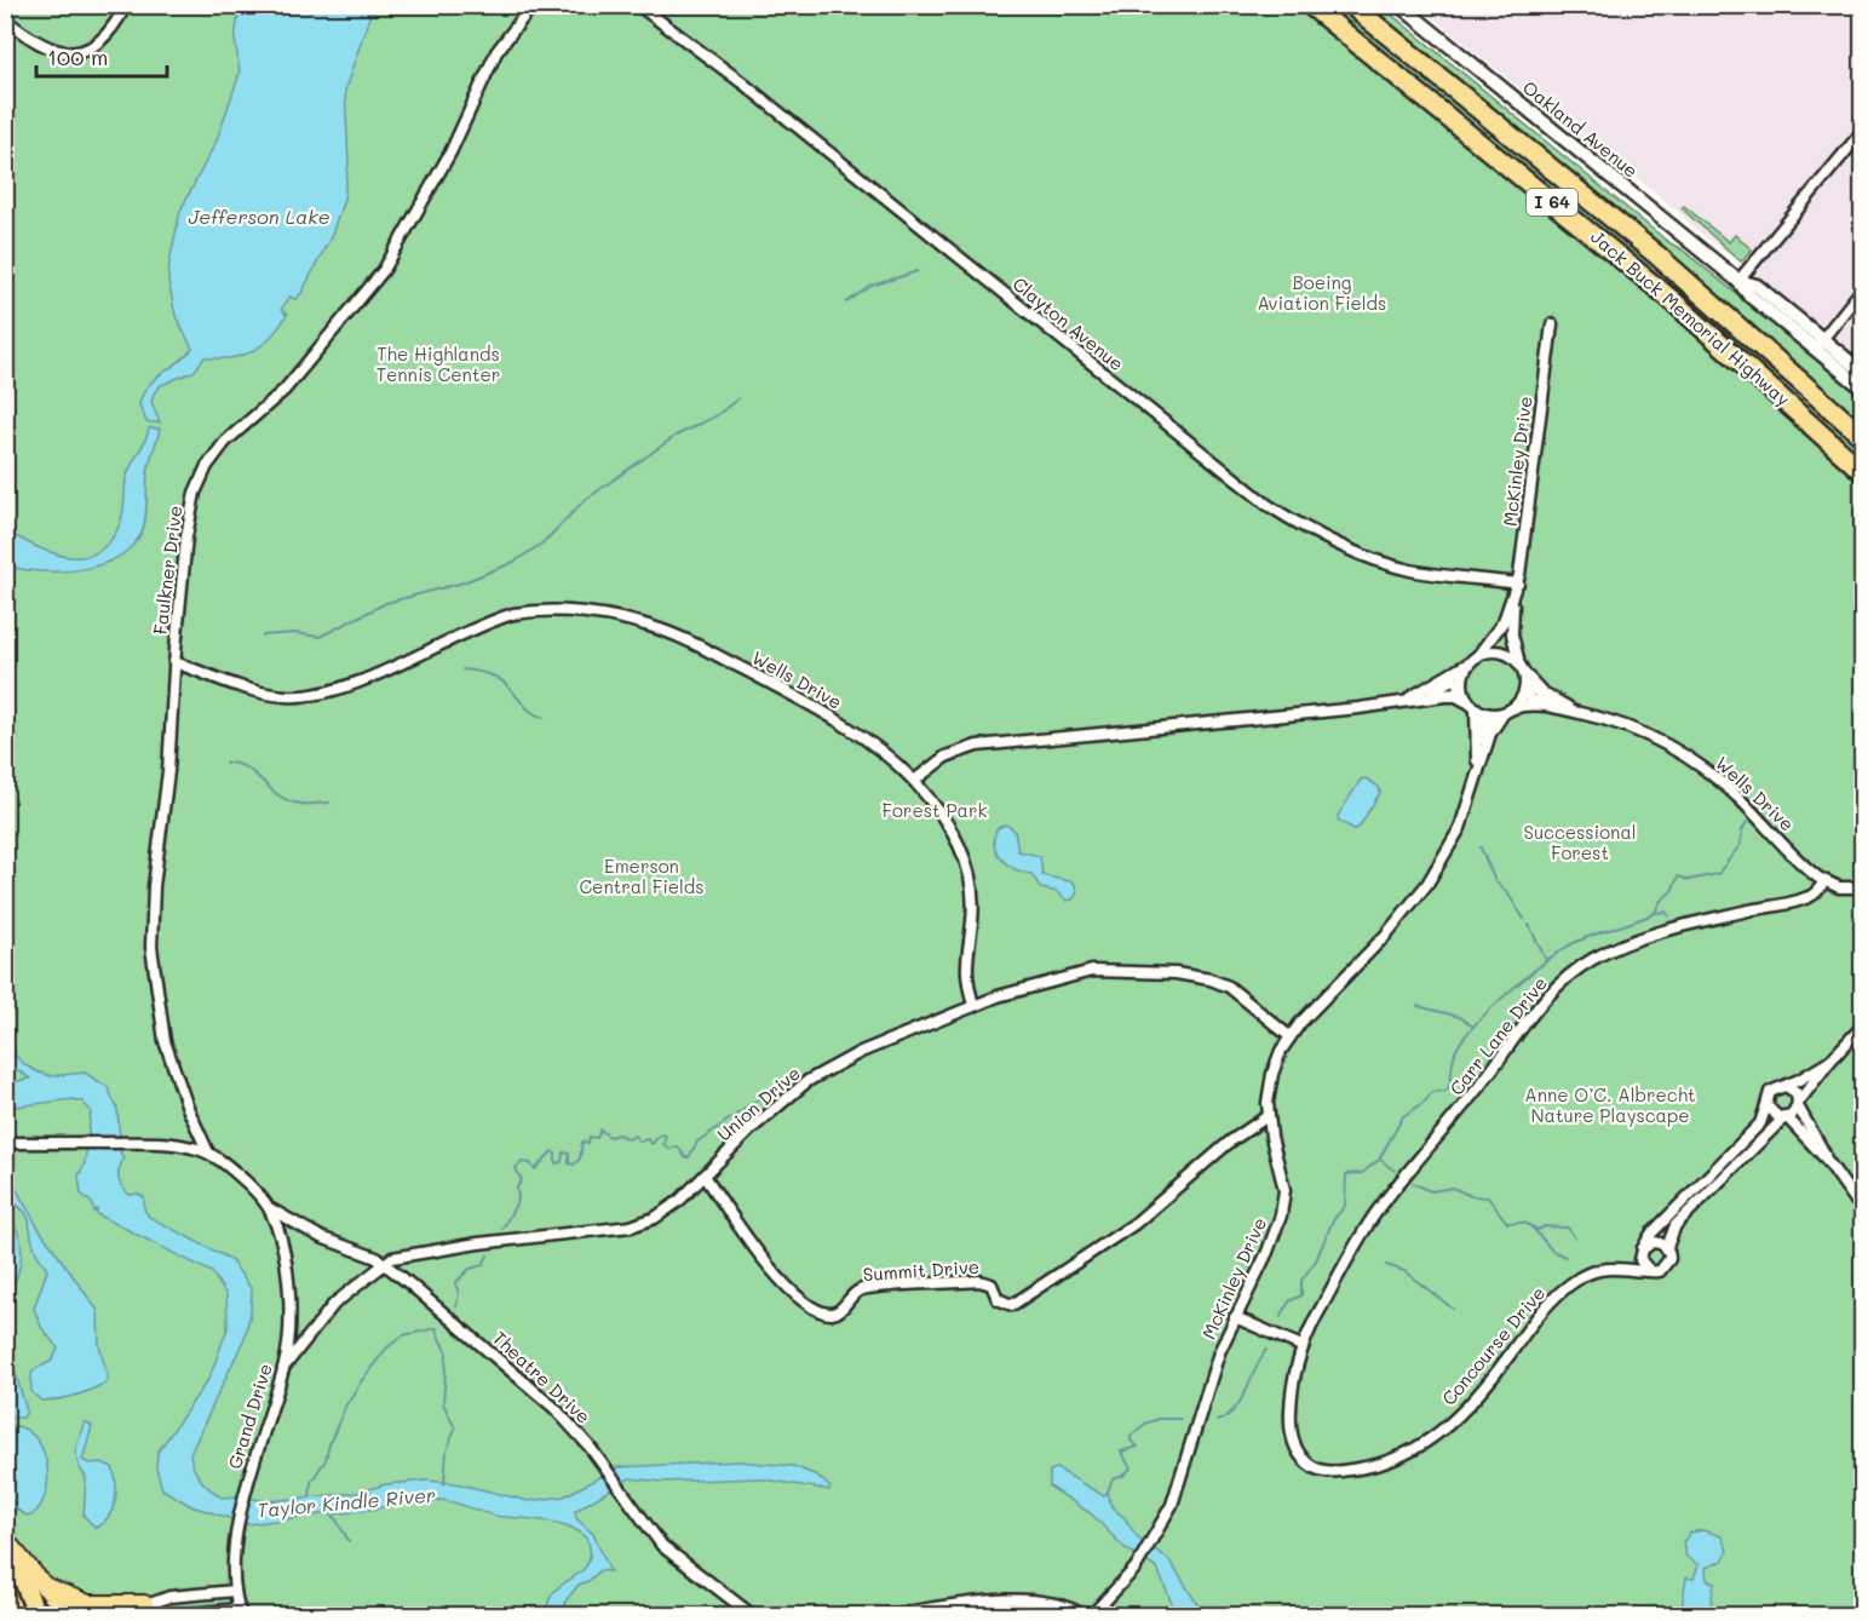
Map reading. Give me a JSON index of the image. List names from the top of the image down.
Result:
{
  "streets": {
    "highway": ["I 64", "Jack Buck Memorial Highway"],
    "street": [
      "Oakland Avenue",
      "Clayton Avenue",
      "McKinley Drive",
      "Faulkner Drive",
      "Wells Drive",
      "Carr Lane Drive",
      "Union Drive",
      "Summit Drive",
      "Concourse Drive",
      "Theatre Drive",
      "Grand Drive"
    ]
  },
  "crossings": [
    ["Clayton Avenue", "McKinley Drive"],
    ["McKinley Drive", "Wells Drive"],
    ["McKinley Drive", "Union Drive"],
    ["McKinley Drive", "Summit Drive"],
    ["Faulkner Drive", "Wells Drive"],
    ["Faulkner Drive", "Grand Drive"],
    ["Wells Drive", "Carr Lane Drive"],
    ["Wells Drive", "Union Drive"],
    ["Carr Lane Drive", "Concourse Drive"],
    ["Union Drive", "Summit Drive"],
    ["Union Drive", "Theatre Drive"],
    ["Union Drive", "Grand Drive"],
    ["Theatre Drive", "Grand Drive"]
  ],
  "water": ["Jefferson Lake", "Taylor Kindle River"],
  "parks": [
    "Boeing Aviation Fields",
    "The Highlands Tennis Center",
    "Forest Park",
    "Successional Forest",
    "Emerson Central Fields",
    "Anne O’C. Albrecht Nature Playscape"
  ],
  "scale_bar": "100 m"
}
